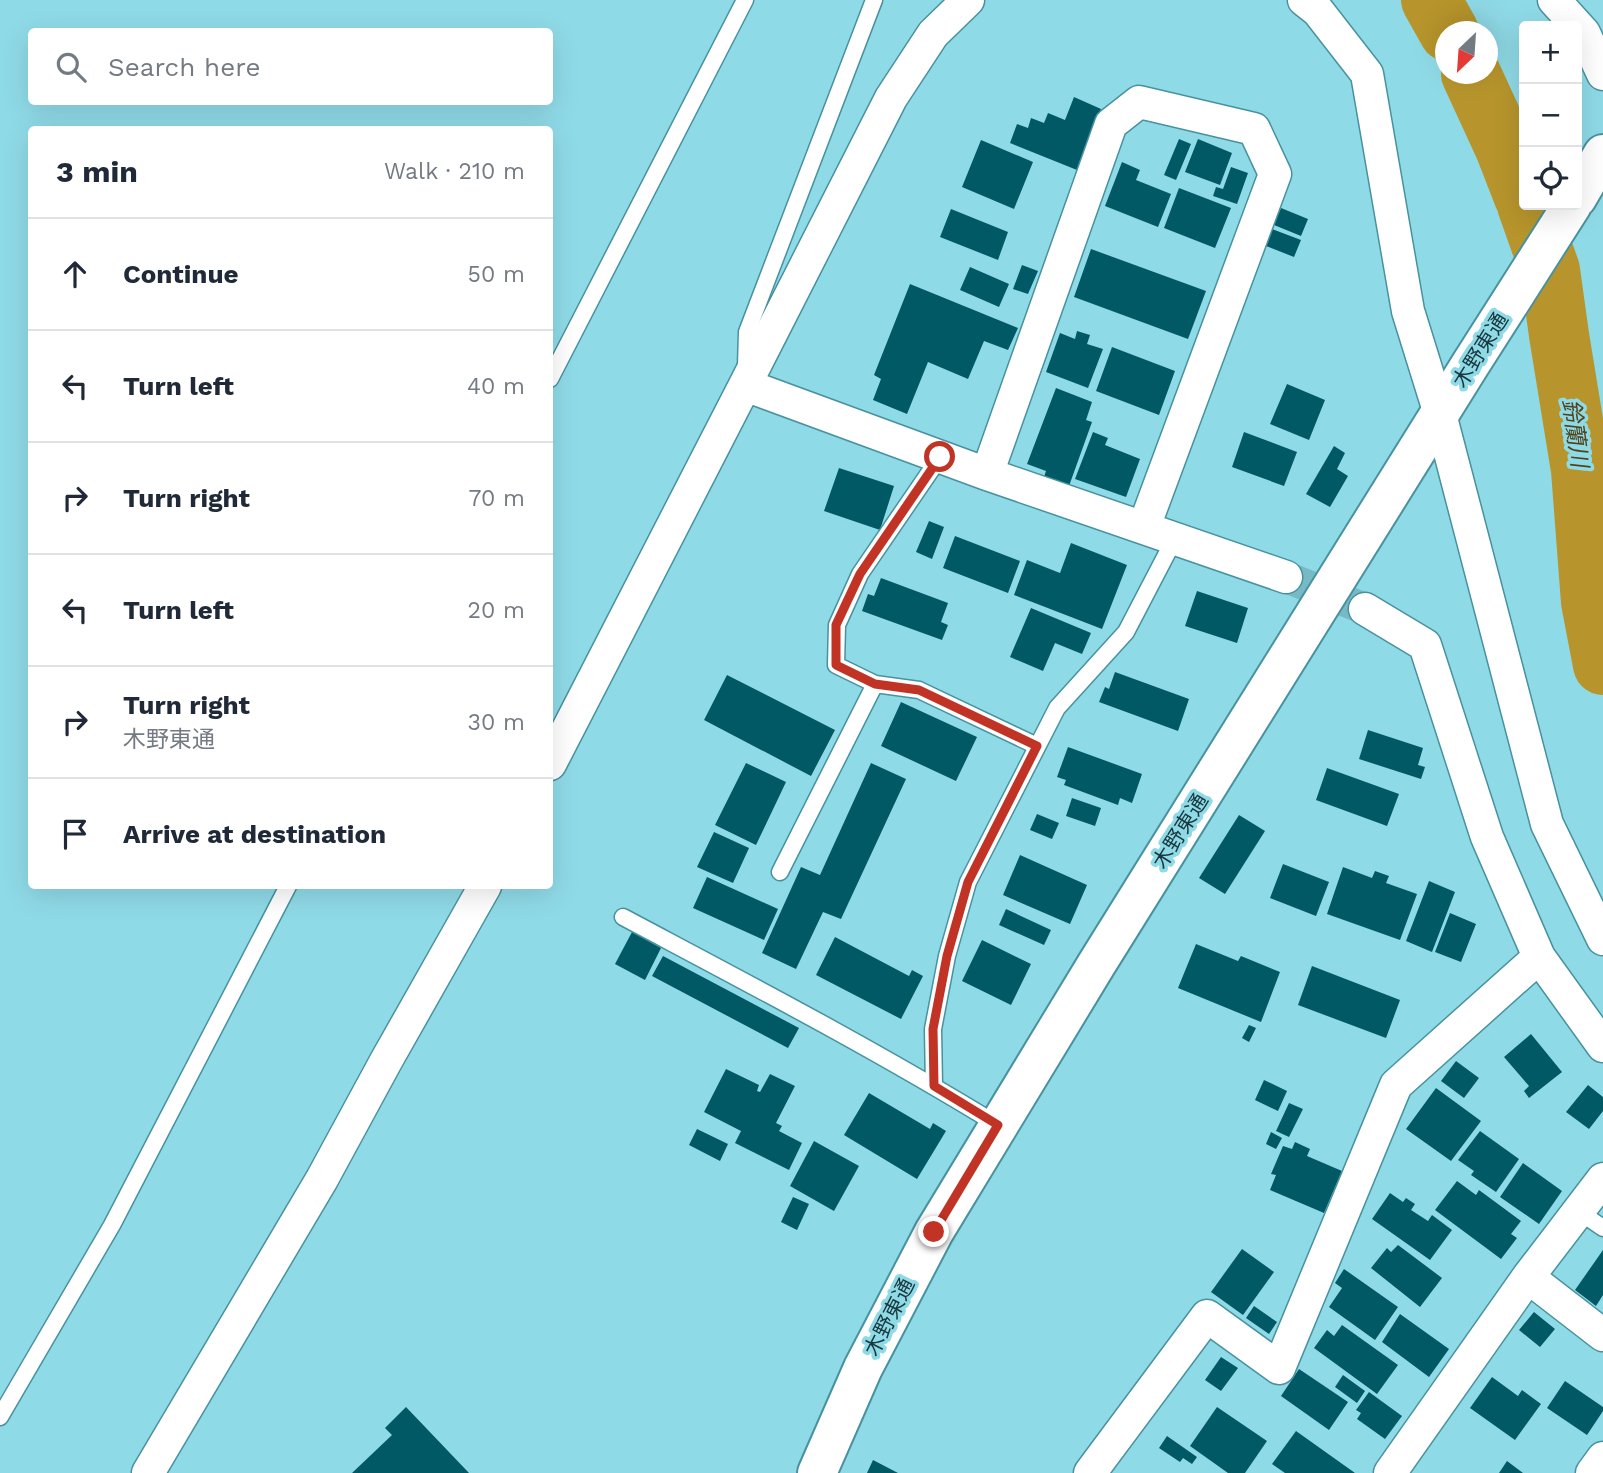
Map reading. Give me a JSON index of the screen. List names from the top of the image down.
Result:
{
  "streets": {
    "street": ["木野東通"]
  },
  "water": ["鈴蘭川"],
  "north": "bottom left",
  "page": {
    "map_buttons": ["+", "−"],
    "search": "Search here",
    "heading": ["3 min", "Walk · 210 m"],
    "list": [
      ["Continue", "50 m"],
      ["Turn left", "40 m"],
      ["Turn right", "70 m"],
      ["Turn left", "20 m"],
      ["Turn right", "木野東通", "30 m"],
      "Arrive at destination"
    ]
  }
}
